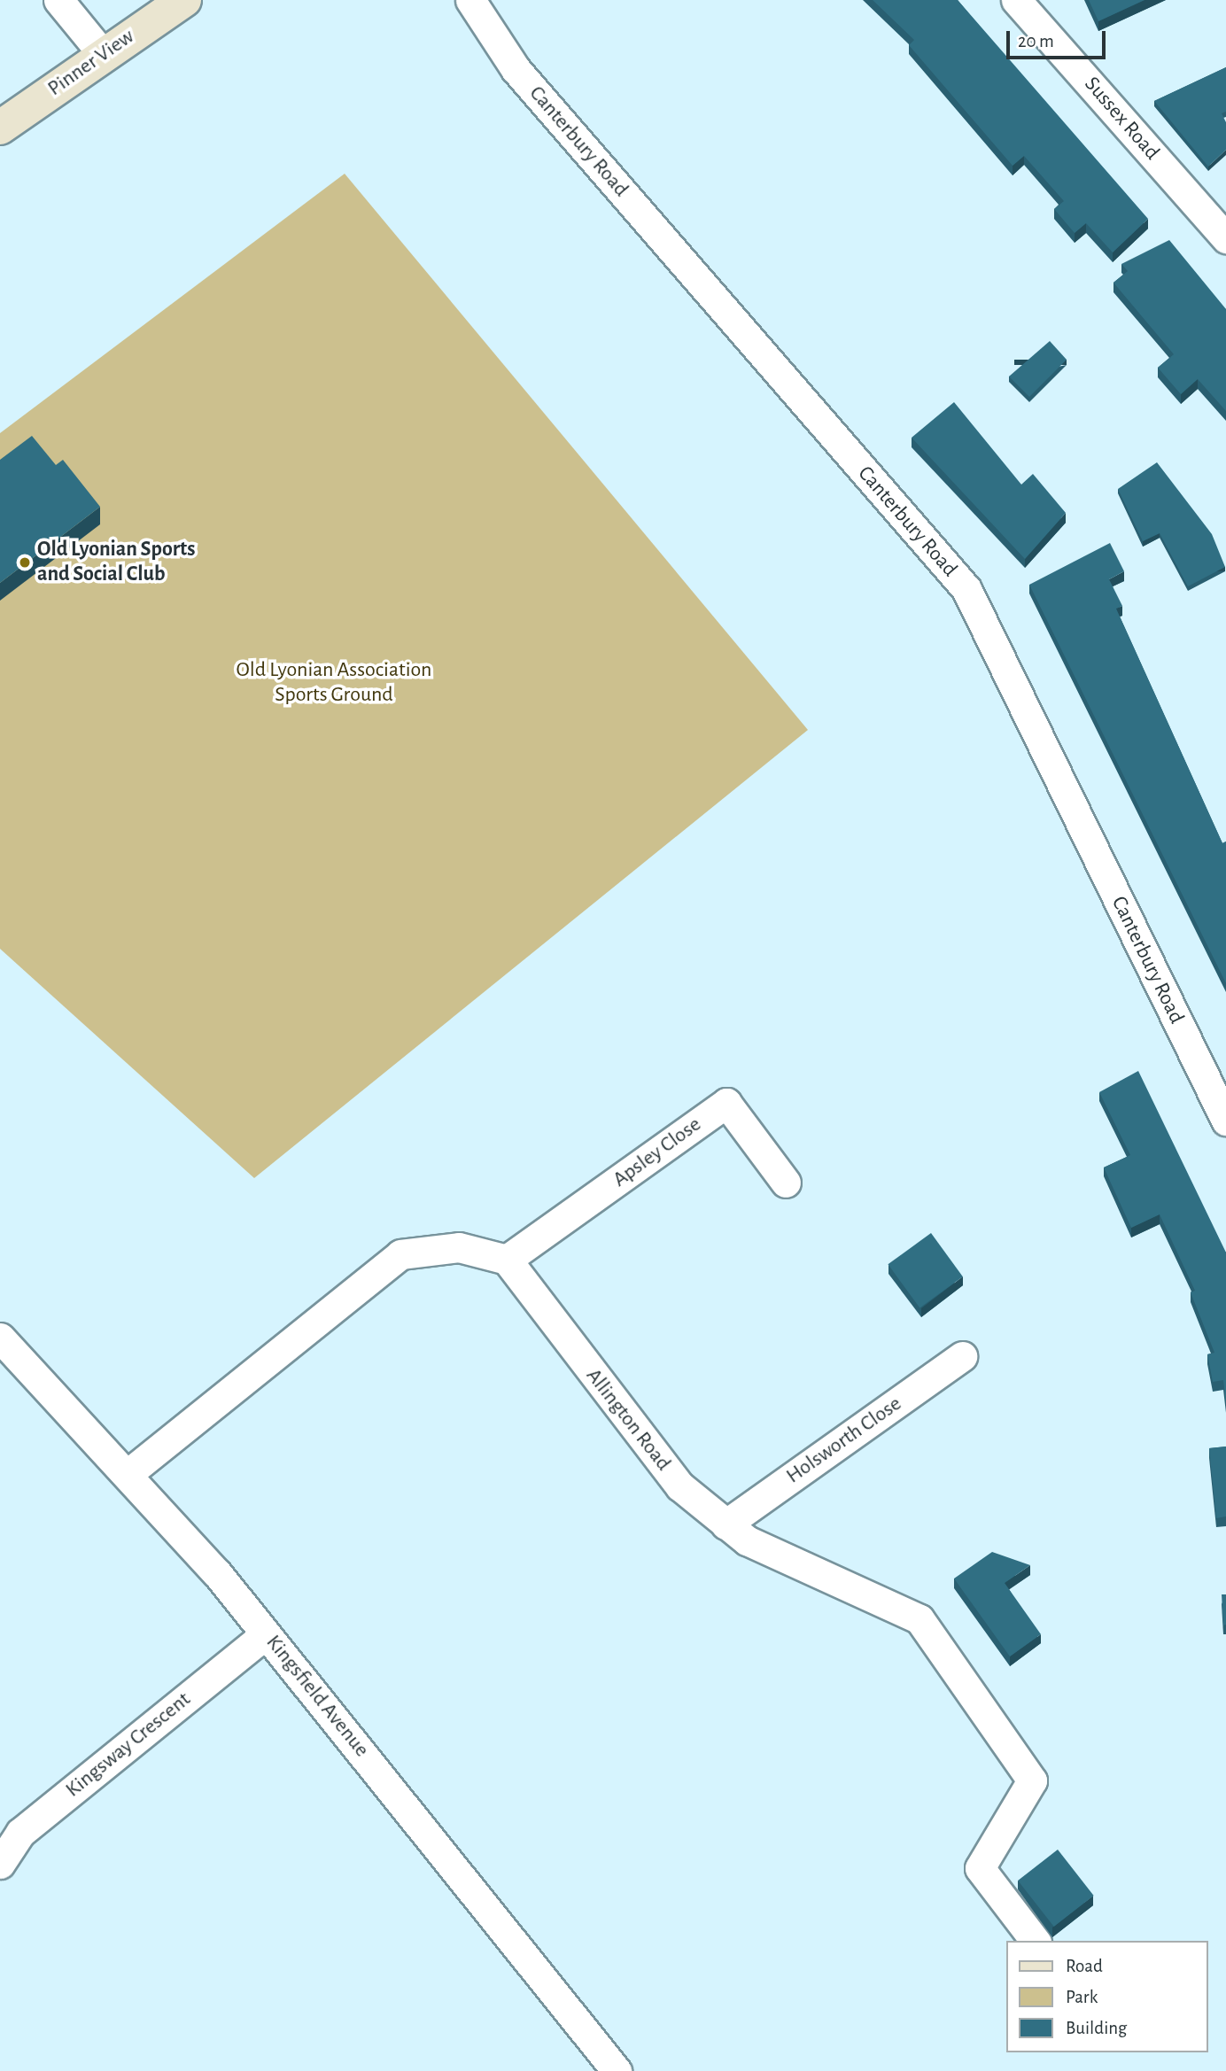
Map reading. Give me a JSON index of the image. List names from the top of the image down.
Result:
{
  "streets": {
    "street": [
      "Pinner View",
      "Sussex Road",
      "Canterbury Road",
      "Apsley Close",
      "Allington Road",
      "Holsworth Close",
      "Kingsfield Avenue",
      "Kingsway Crescent"
    ]
  },
  "crossings": [
    ["Apsley Close", "Allington Road"],
    ["Allington Road", "Holsworth Close"],
    ["Kingsfield Avenue", "Kingsway Crescent"]
  ],
  "parks": ["Old Lyonian Association Sports Ground"],
  "places": ["Old Lyonian Sports and Social Club"],
  "legend": ["Road", "Park", "Building"],
  "scale_bar": "20 m"
}
